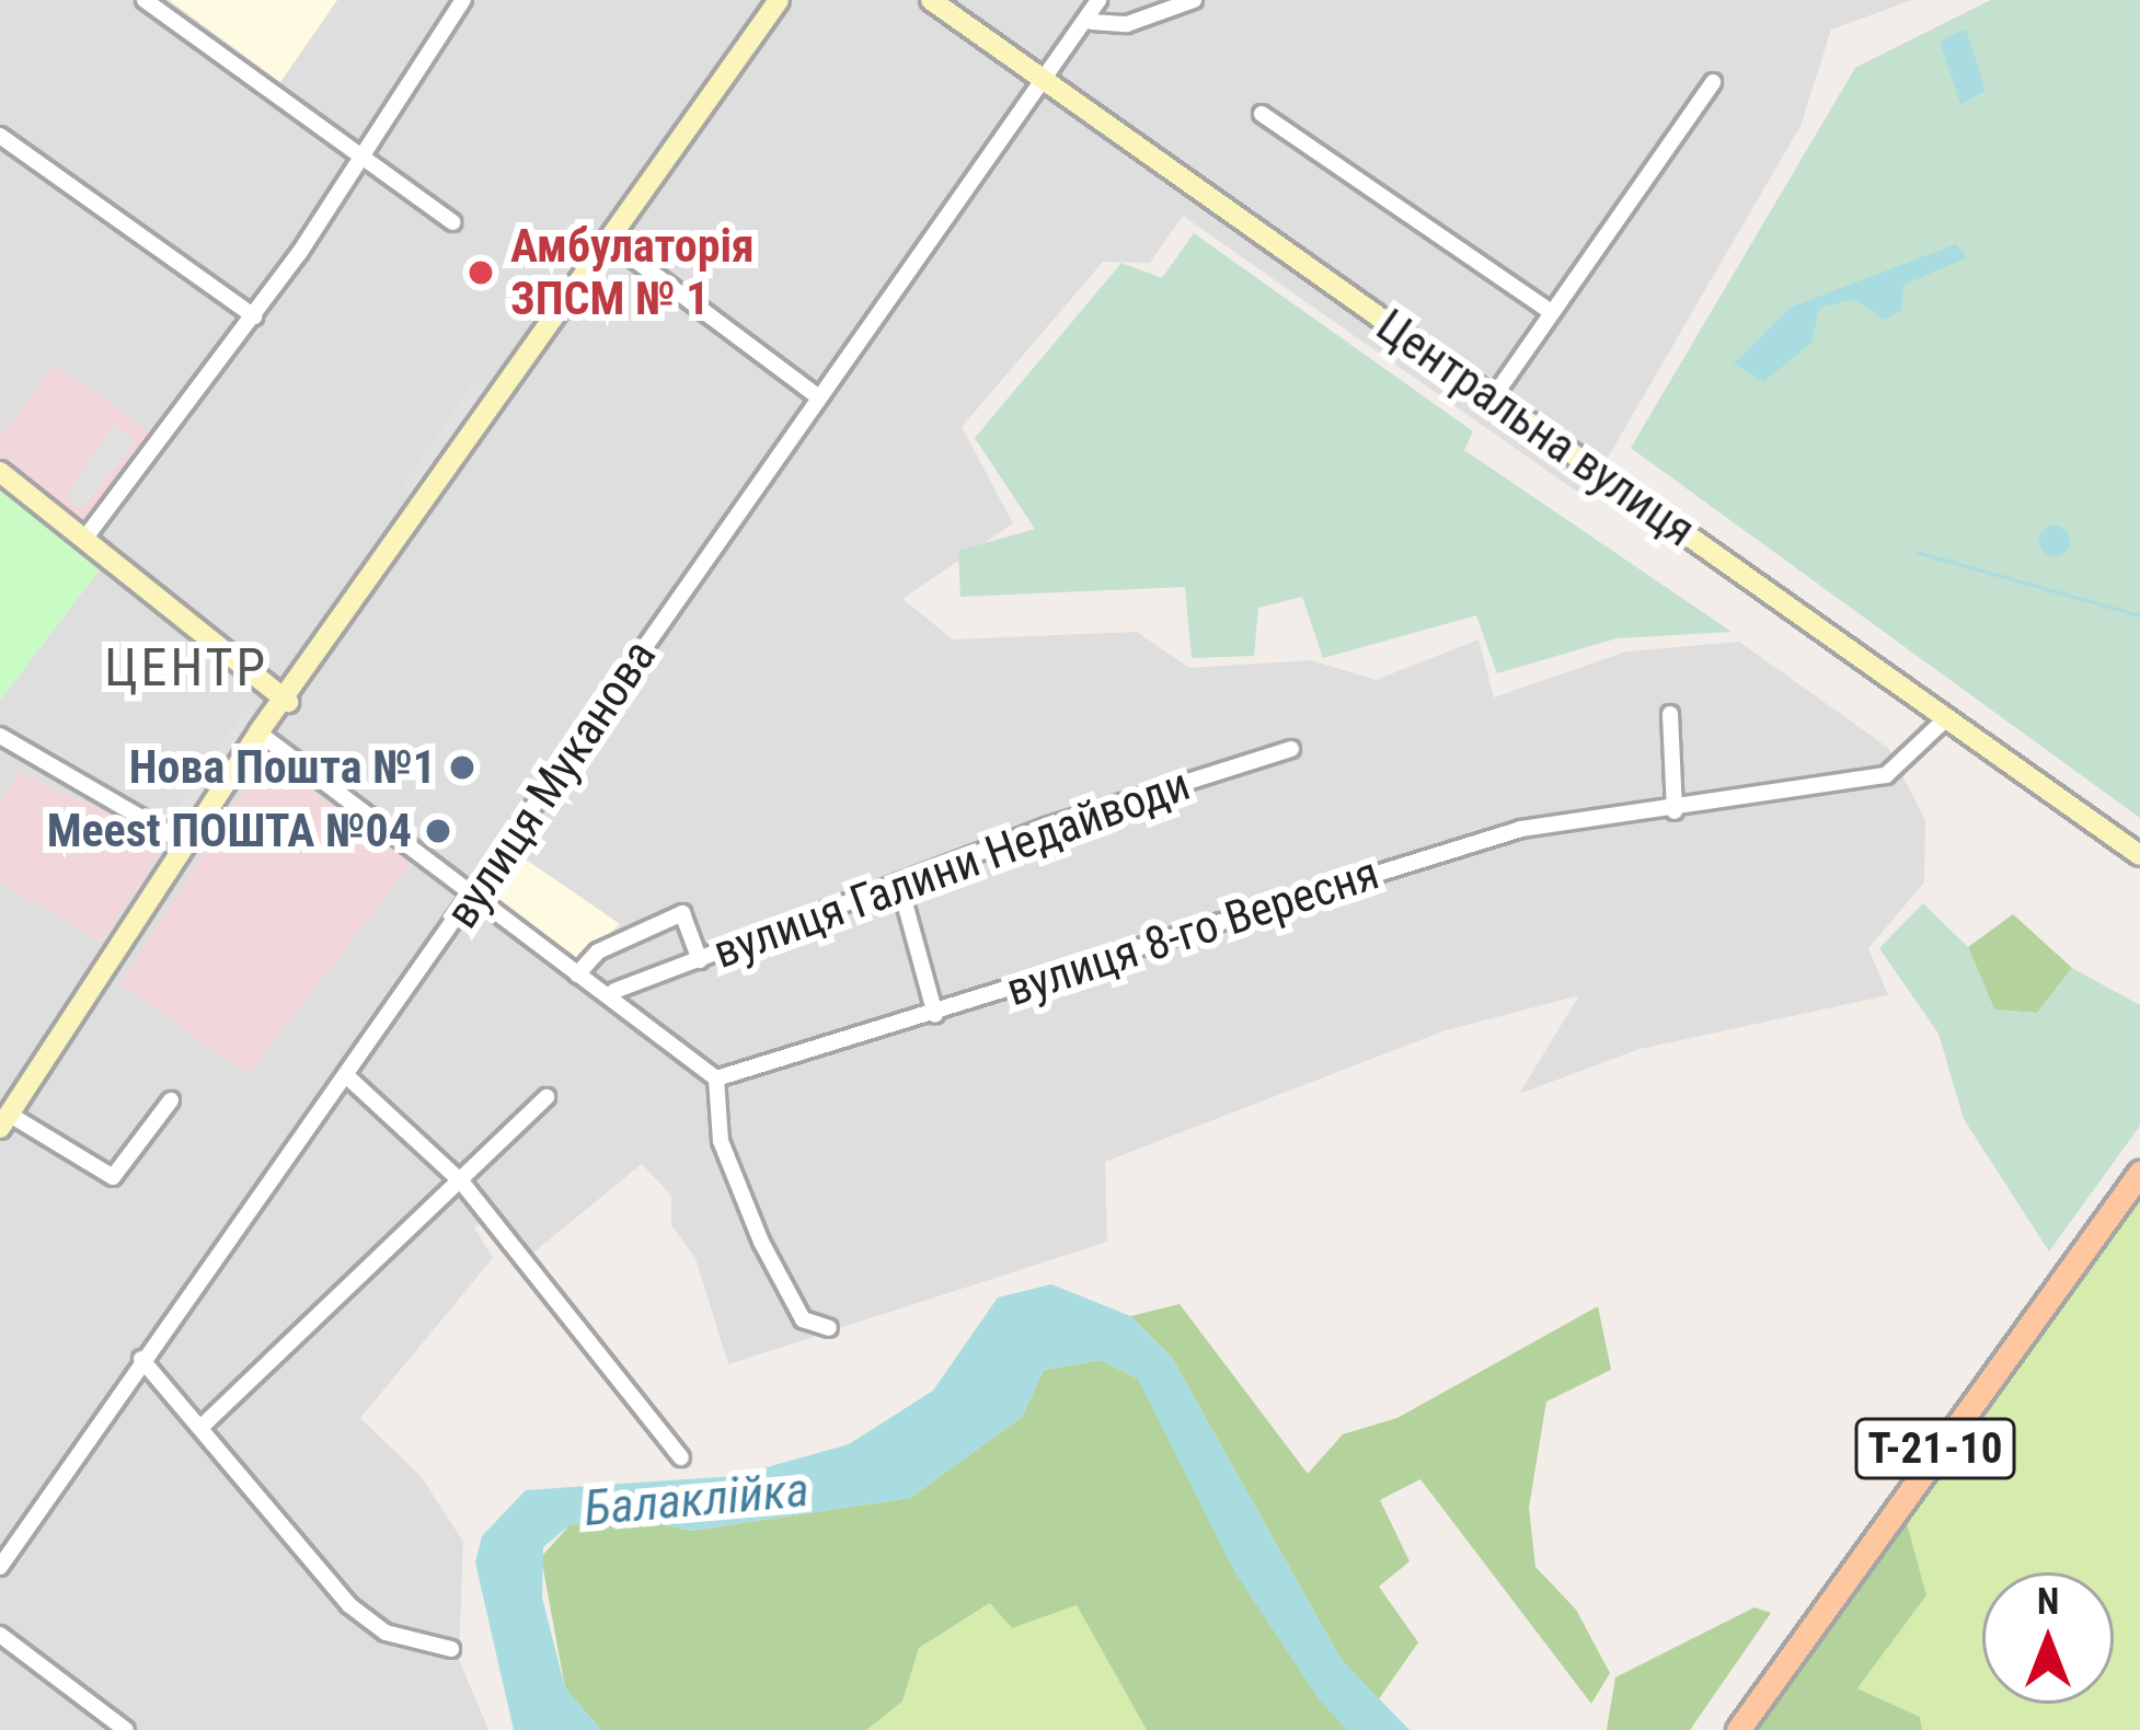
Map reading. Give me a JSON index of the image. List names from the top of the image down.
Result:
{
  "streets": {
    "main road": ["Т-21-10"],
    "street": [
      "Центральна вулиця",
      "вулиця Муканова",
      "вулиця Галини Недайводи",
      "вулиця 8-го Вересня"
    ]
  },
  "crossings": [
    ["Центральна вулиця", "вулиця Муканова"],
    ["Центральна вулиця", "вулиця 8-го Вересня"]
  ],
  "districts": ["ЦЕНТР"],
  "water": ["Балаклійка"],
  "places": ["Амбулаторія ЗПСМ № 1", "Нова Пошта №1", "Meest ПОШТА №04"],
  "north": "top"
}
